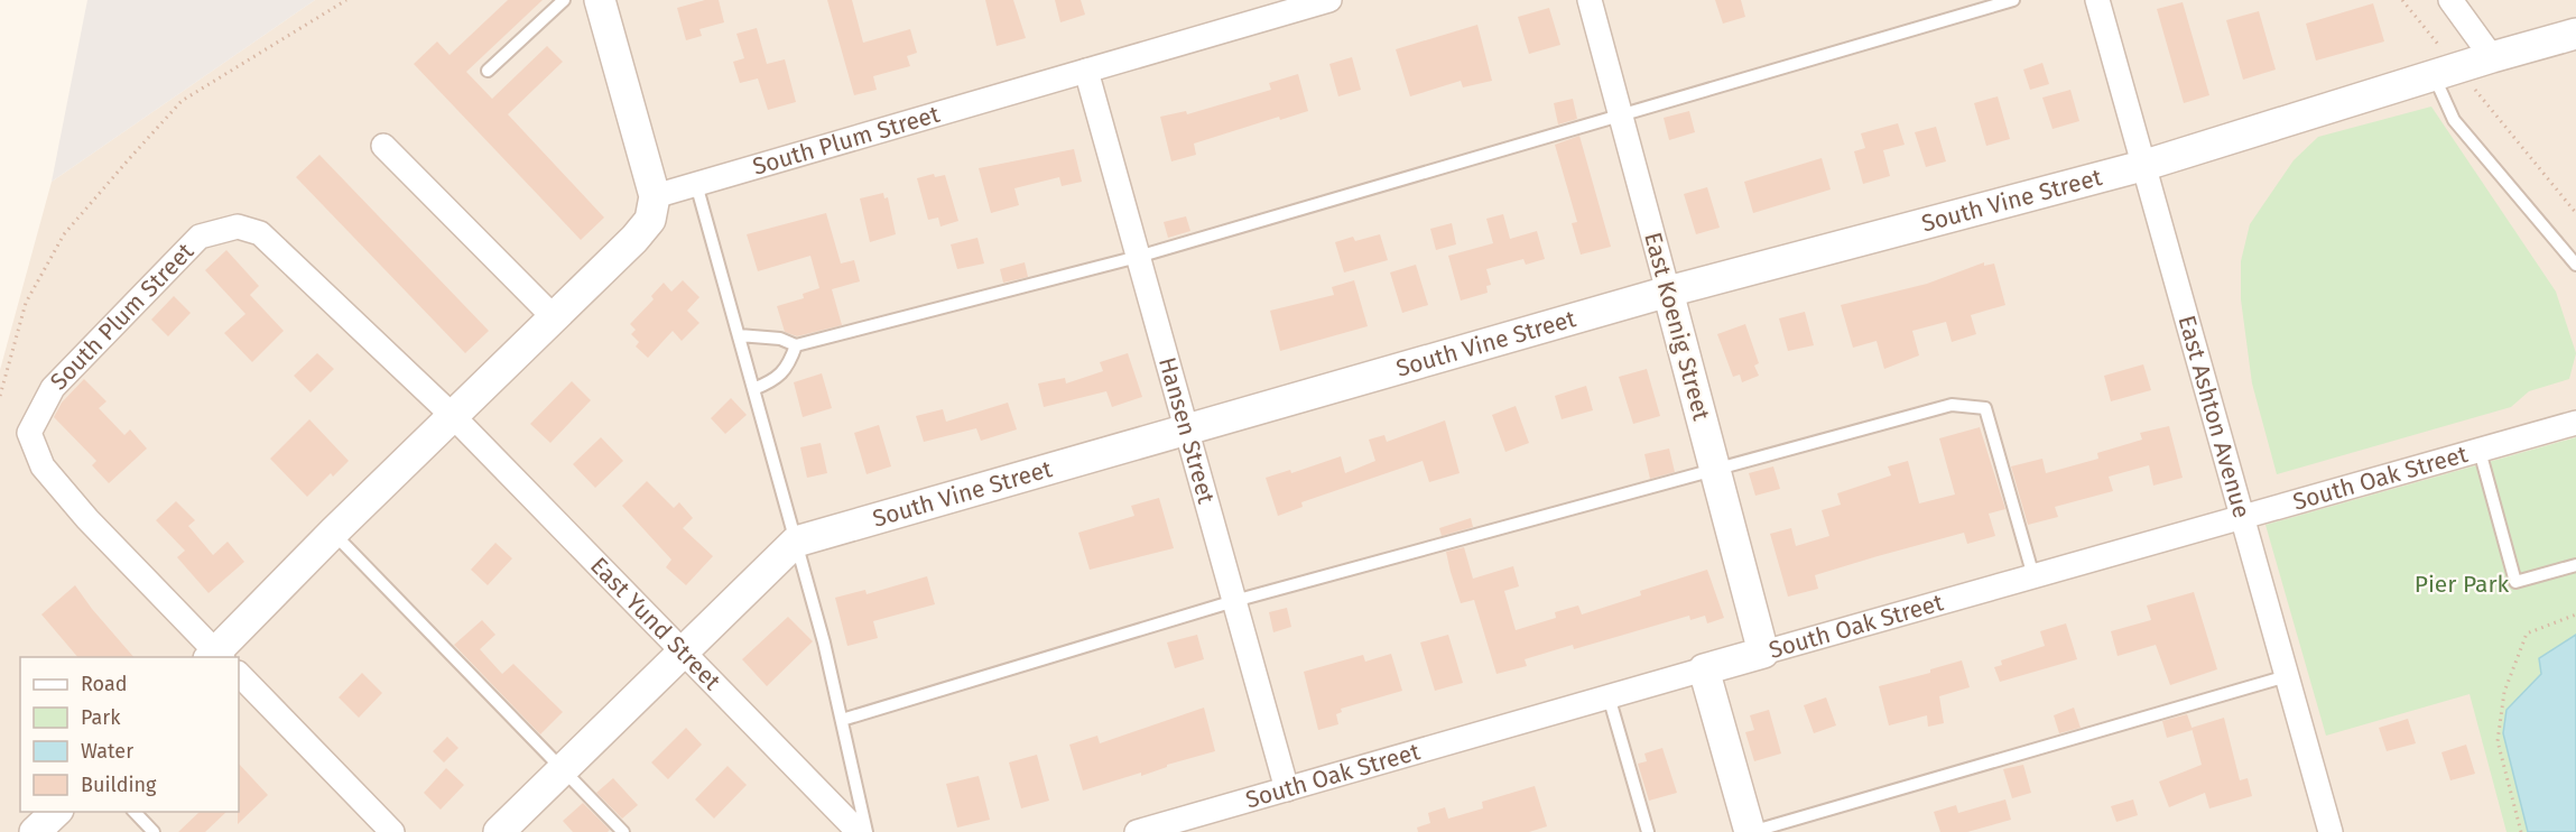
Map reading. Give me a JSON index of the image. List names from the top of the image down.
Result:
{
  "streets": {
    "street": [
      "South Plum Street",
      "South Vine Street",
      "East Koenig Street",
      "East Ashton Avenue",
      "Hansen Street",
      "South Oak Street",
      "East Yund Street"
    ]
  },
  "crossings": [
    ["South Plum Street", "Hansen Street"],
    ["South Plum Street", "East Yund Street"],
    ["South Vine Street", "East Koenig Street"],
    ["South Vine Street", "East Ashton Avenue"],
    ["South Vine Street", "Hansen Street"],
    ["South Vine Street", "East Yund Street"],
    ["East Koenig Street", "South Oak Street"],
    ["East Ashton Avenue", "South Oak Street"],
    ["Hansen Street", "South Oak Street"]
  ],
  "parks": ["Pier Park"],
  "legend": [
    "Road",
    "Park",
    "Water",
    "Building"
  ]
}
